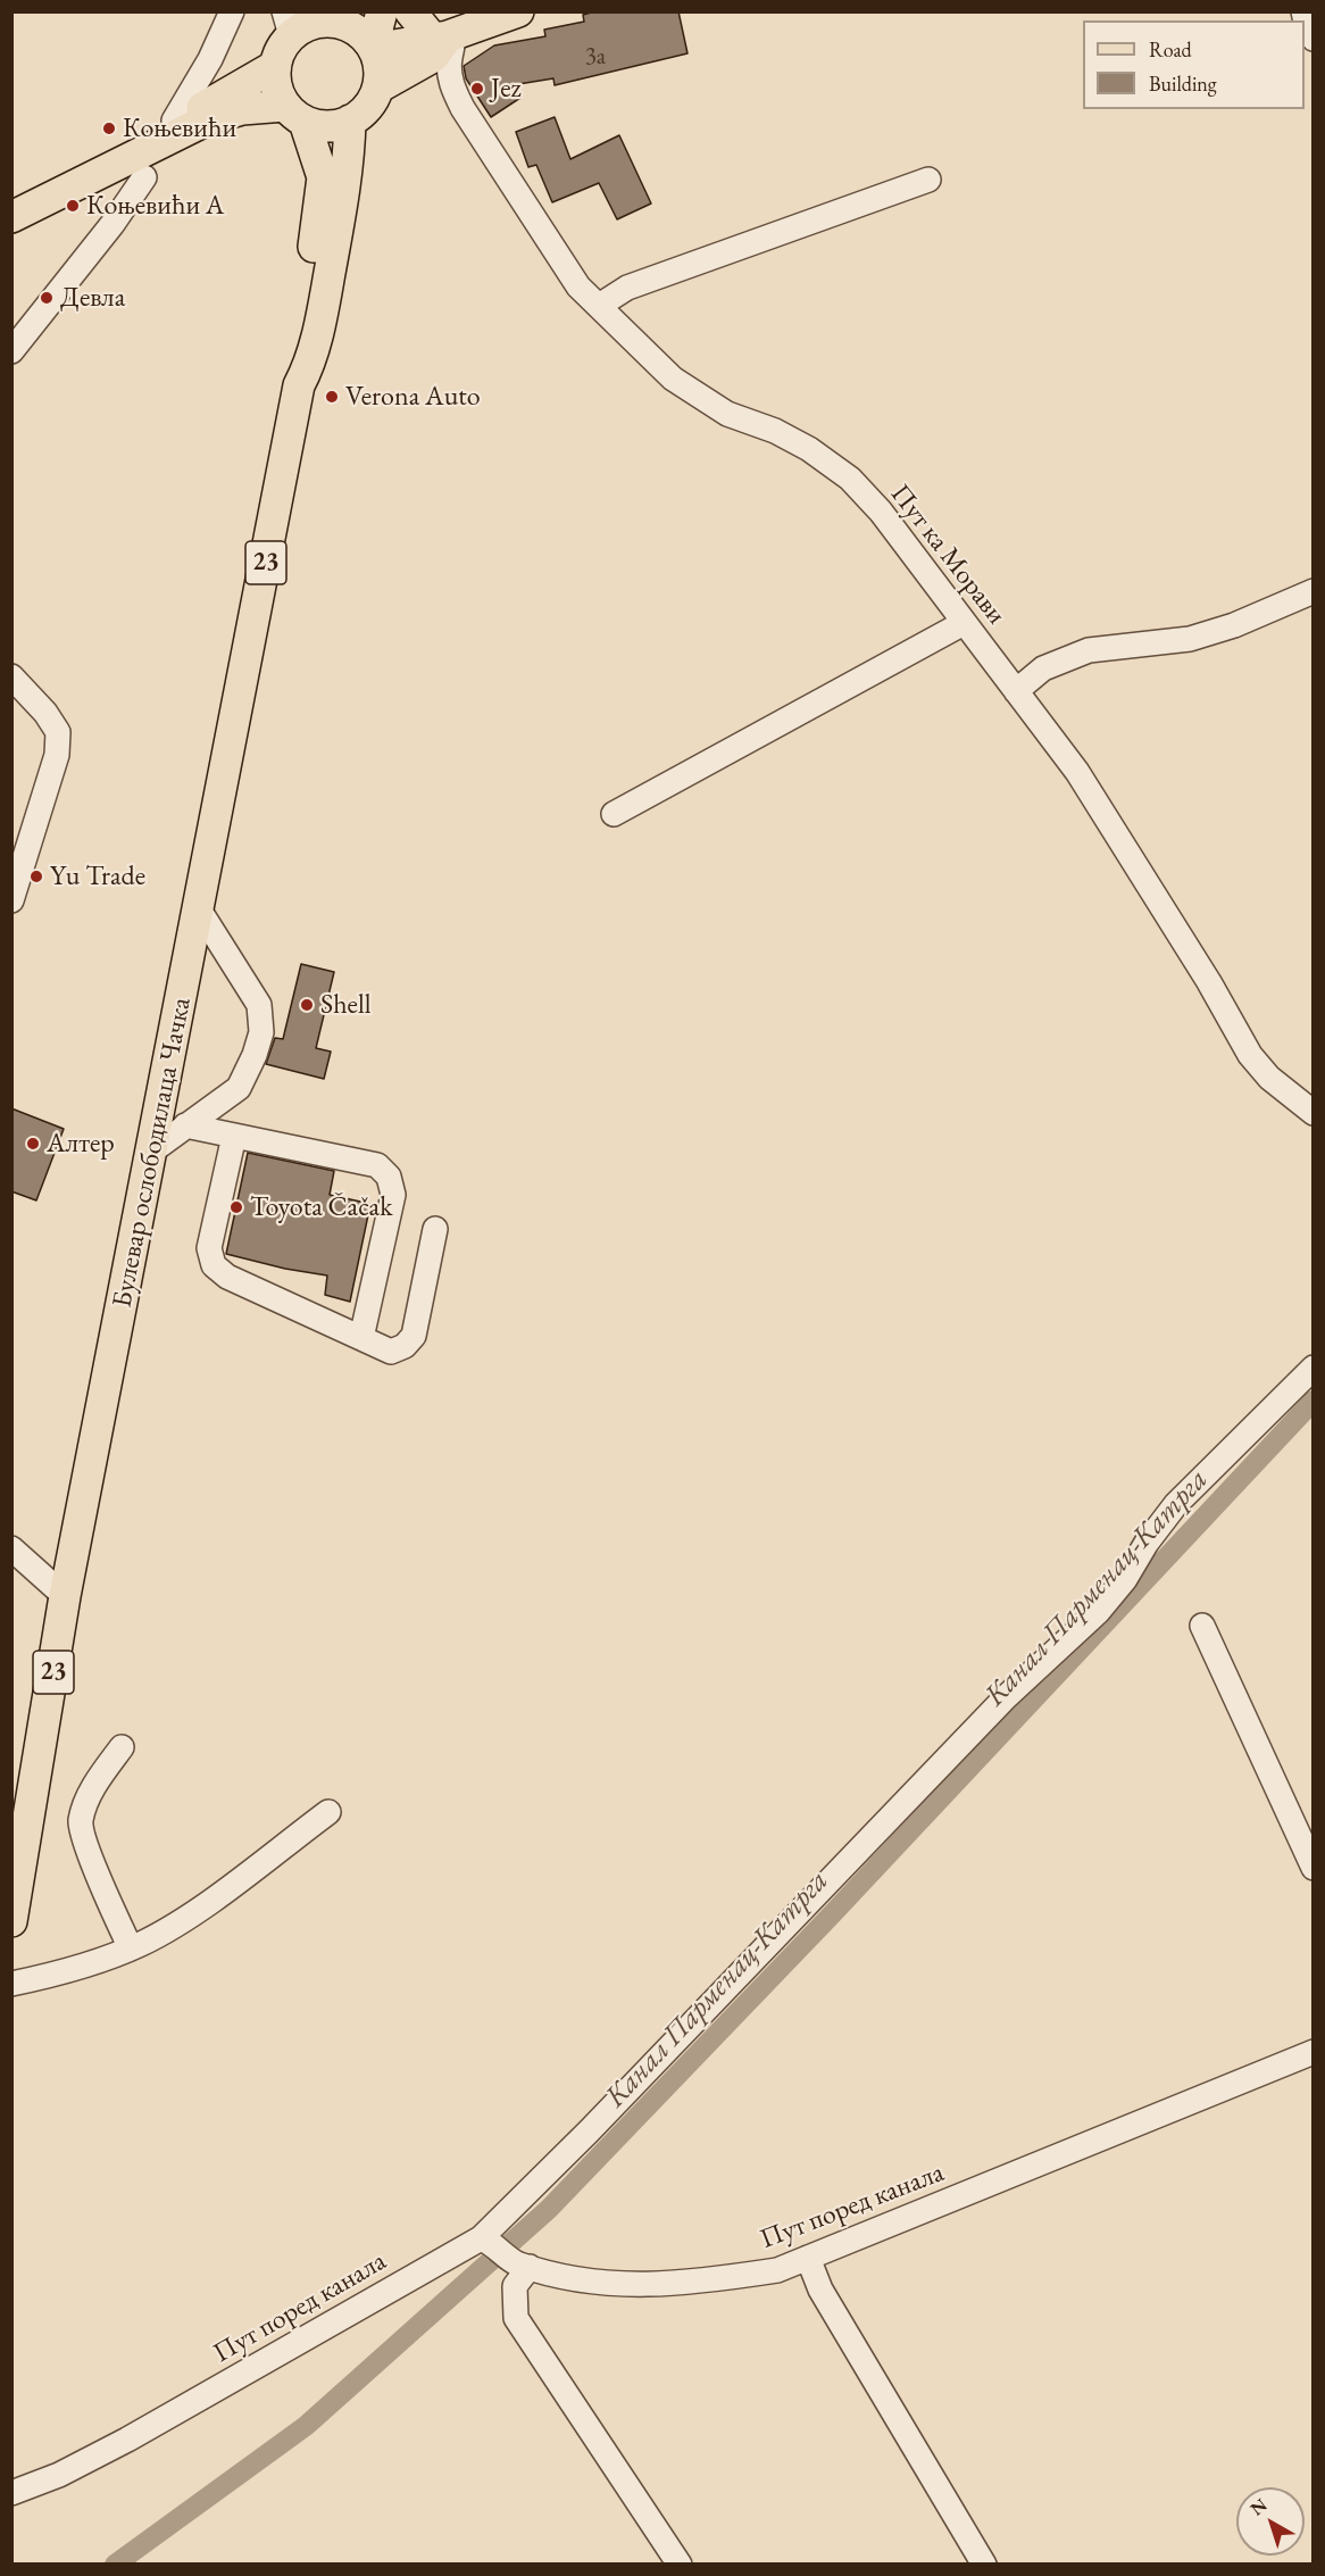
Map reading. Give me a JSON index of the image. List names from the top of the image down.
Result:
{
  "streets": {
    "main road": ["23", "Булевар ослободилаца Чачка"],
    "street": ["Пут ка Морави", "Пут поред канала"]
  },
  "crossings": [
    ["23", "Булевар ослободилаца Чачка"]
  ],
  "water": ["Канал Парменац-Катрга"],
  "places": [
    "Jez",
    "Коњевићи",
    "Коњевићи А",
    "Девла",
    "Verona Auto",
    "Yu Trade",
    "Shell",
    "Алтер",
    "Toyota Čačak"
  ],
  "house_numbers": ["3a"],
  "legend": ["Road", "Building"],
  "north": "top left"
}
